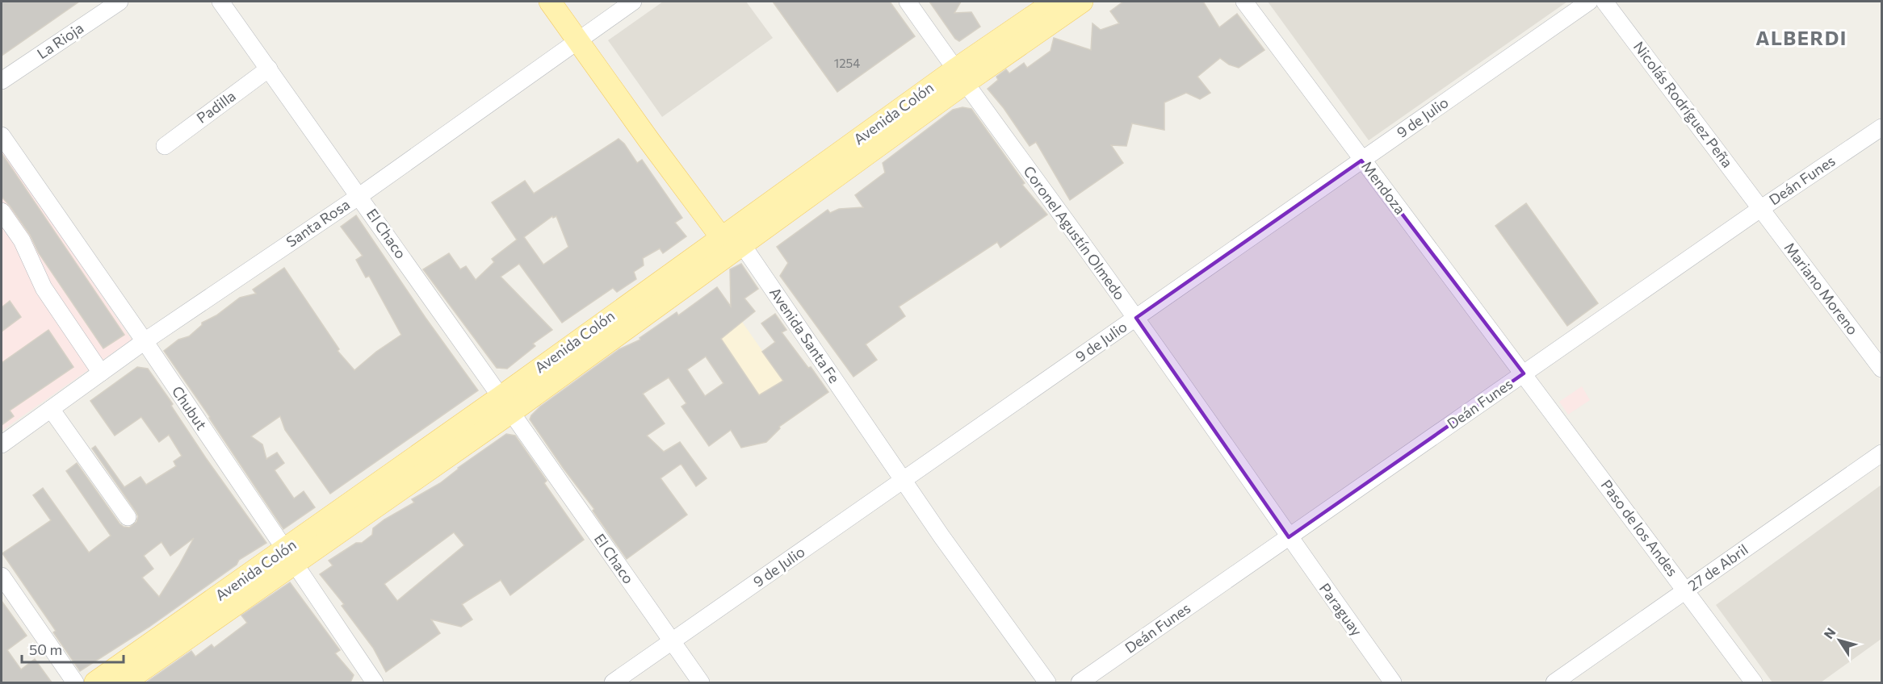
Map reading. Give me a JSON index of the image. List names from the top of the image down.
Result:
{
  "streets": {
    "main road": ["Avenida Colón"],
    "street": [
      "La Rioja",
      "Nicolás Rodríguez Peña",
      "Padilla",
      "9 de Julio",
      "Deán Funes",
      "Mendoza",
      "Santa Rosa",
      "Coronel Agustín Olmedo",
      "El Chaco",
      "Mariano Moreno",
      "Avenida Santa Fe",
      "Chubut",
      "Paso de los Andes",
      "27 de Abril",
      "Paraguay"
    ]
  },
  "crossings": [
    ["Nicolás Rodríguez Peña", "Deán Funes"],
    ["Nicolás Rodríguez Peña", "Mariano Moreno"],
    ["Padilla", "El Chaco"],
    ["Avenida Colón", "Coronel Agustín Olmedo"],
    ["Avenida Colón", "El Chaco"],
    ["Avenida Colón", "Avenida Santa Fe"],
    ["Avenida Colón", "Chubut"],
    ["9 de Julio", "Mendoza"],
    ["9 de Julio", "Coronel Agustín Olmedo"],
    ["9 de Julio", "El Chaco"],
    ["9 de Julio", "Avenida Santa Fe"],
    ["Deán Funes", "Mendoza"],
    ["Deán Funes", "Coronel Agustín Olmedo"],
    ["Deán Funes", "Mariano Moreno"],
    ["Deán Funes", "Paso de los Andes"],
    ["Deán Funes", "Paraguay"],
    ["Mendoza", "Paso de los Andes"],
    ["Santa Rosa", "El Chaco"],
    ["Santa Rosa", "Chubut"],
    ["Coronel Agustín Olmedo", "Paraguay"],
    ["Paso de los Andes", "27 de Abril"]
  ],
  "districts": ["ALBERDI"],
  "house_numbers": ["1254"],
  "scale_bar": "50 m",
  "north": "top left"
}
